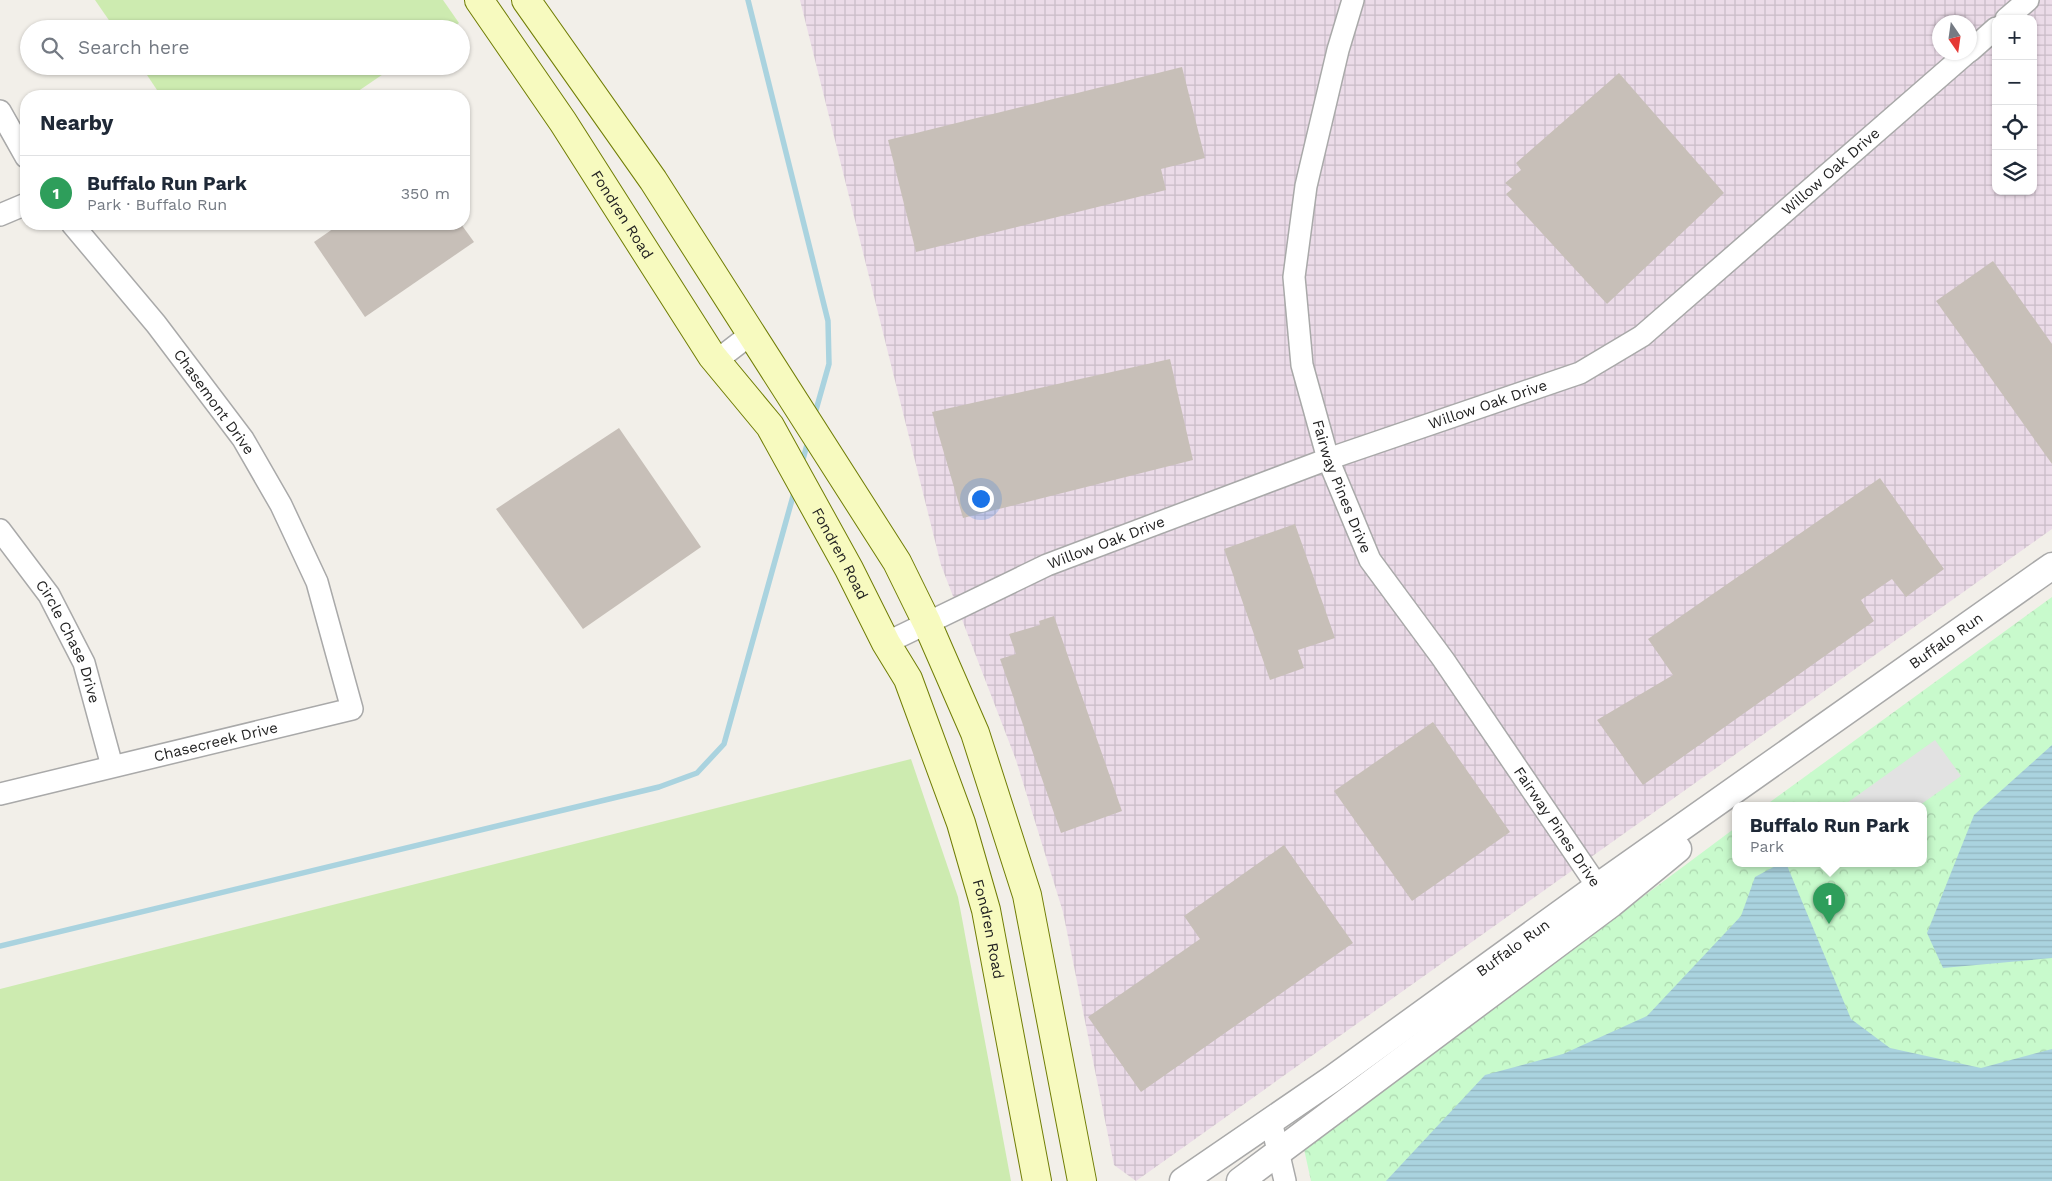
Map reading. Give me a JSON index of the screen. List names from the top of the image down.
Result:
{
  "streets": {
    "main road": ["Fondren Road"],
    "street": [
      "Willow Oak Drive",
      "Chasemont Drive",
      "Fairway Pines Drive",
      "Buffalo Run",
      "Circle Chase Drive",
      "Chasecreek Drive"
    ]
  },
  "crossings": [
    ["Willow Oak Drive", "Fondren Road"],
    ["Willow Oak Drive", "Fairway Pines Drive"],
    ["Chasemont Drive", "Chasecreek Drive"],
    ["Fairway Pines Drive", "Buffalo Run"],
    ["Circle Chase Drive", "Chasecreek Drive"]
  ],
  "north": "bottom",
  "page": {
    "map_buttons": ["+", "−"],
    "search": "Search here",
    "heading": "Nearby",
    "list": [
      {
        "mark": "1",
        "name": "Buffalo Run Park",
        "note": "Park · Buffalo Run",
        "value": "350 m"
      }
    ],
    "popup": ["Buffalo Run Park", "Park"],
    "pins": "1"
  }
}
